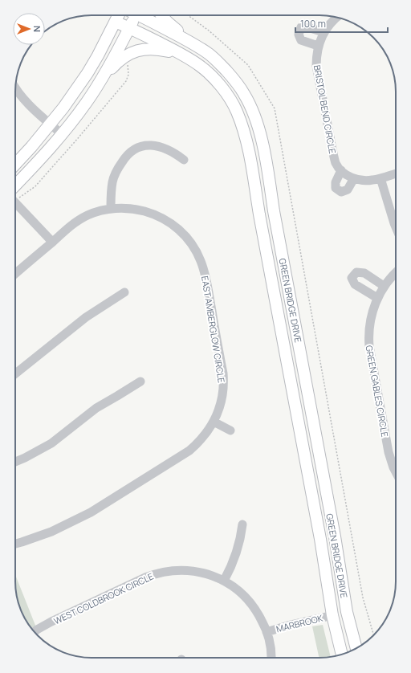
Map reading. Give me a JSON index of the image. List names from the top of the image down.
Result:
{
  "streets": {
    "main road": ["GREEN BRIDGE DRIVE"],
    "street": [
      "BRISTOL BEND CIRCLE",
      "EAST AMBERGLOW CIRCLE",
      "GREEN GABLES CIRCLE",
      "WEST COLDBROOK CIRCLE",
      "MARBROOK"
    ]
  },
  "crossings": [
    ["GREEN BRIDGE DRIVE", "MARBROOK"],
    ["WEST COLDBROOK CIRCLE", "MARBROOK"]
  ],
  "scale_bar": "100 m",
  "north": "right"
}
